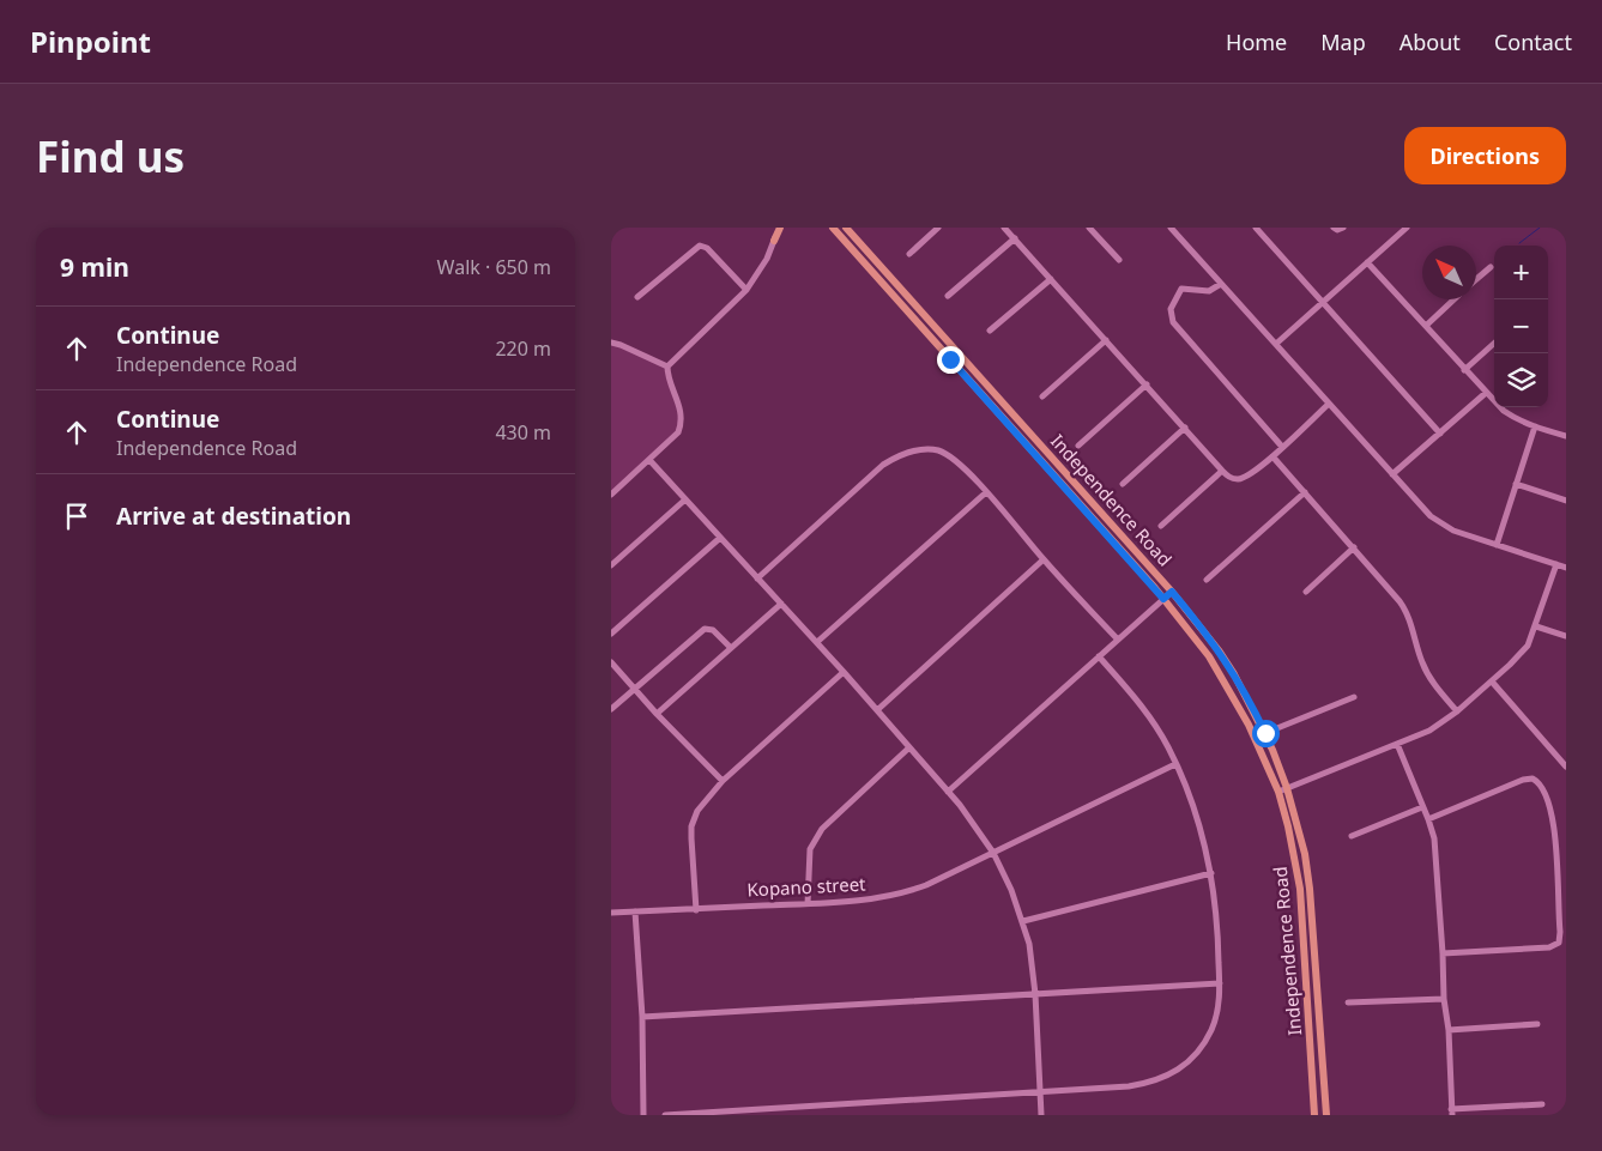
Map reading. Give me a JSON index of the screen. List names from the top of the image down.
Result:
{
  "streets": {
    "main road": ["Independence Road"],
    "street": ["Kopano street"]
  },
  "north": "top left",
  "page": {
    "header": "Pinpoint",
    "nav": [
      "Home",
      "Map",
      "About",
      "Contact"
    ],
    "buttons": "Directions",
    "title": "Find us",
    "heading": ["9 min", "Walk · 650 m"],
    "map_buttons": ["+", "−"],
    "list": [
      ["Continue", "Independence Road", "220 m"],
      ["Continue", "Independence Road", "430 m"],
      "Arrive at destination"
    ]
  }
}
